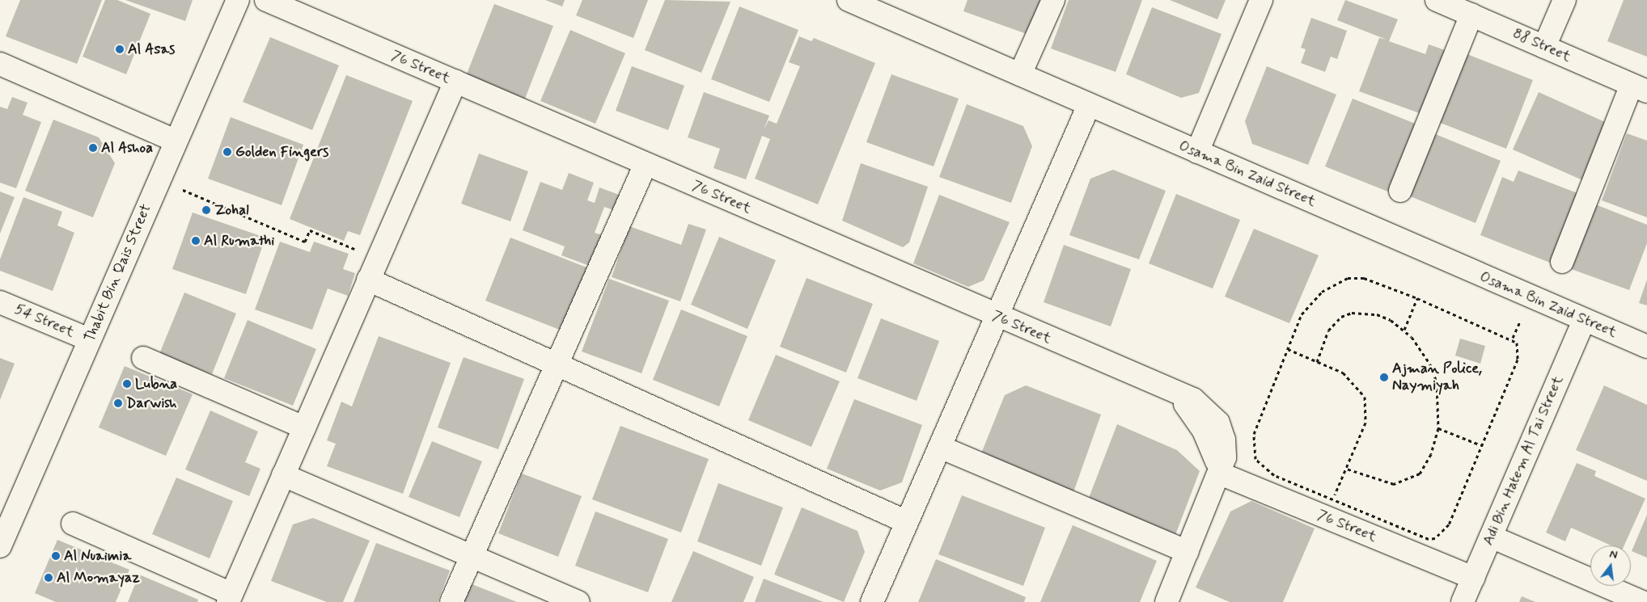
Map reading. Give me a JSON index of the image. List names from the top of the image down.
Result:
{
  "streets": {
    "street": [
      "88 Street",
      "76 Street",
      "Osama Bin Zaid Street",
      "Thabit Bin Qais Street",
      "54 Street",
      "Adi Bin Hatem Al Tai Street"
    ]
  },
  "crossings": [
    ["76 Street", "Adi Bin Hatem Al Tai Street"],
    ["Osama Bin Zaid Street", "Adi Bin Hatem Al Tai Street"],
    ["Thabit Bin Qais Street", "54 Street"]
  ],
  "places": [
    "Al Asas",
    "Al Ashoa",
    "Golden Fingers",
    "Zohal",
    "Al Rumathi",
    "Ajman Police, Naymiyah",
    "Lubna",
    "Darwish",
    "Al Nuaimia",
    "Al Momayaz"
  ],
  "north": "top"
}
